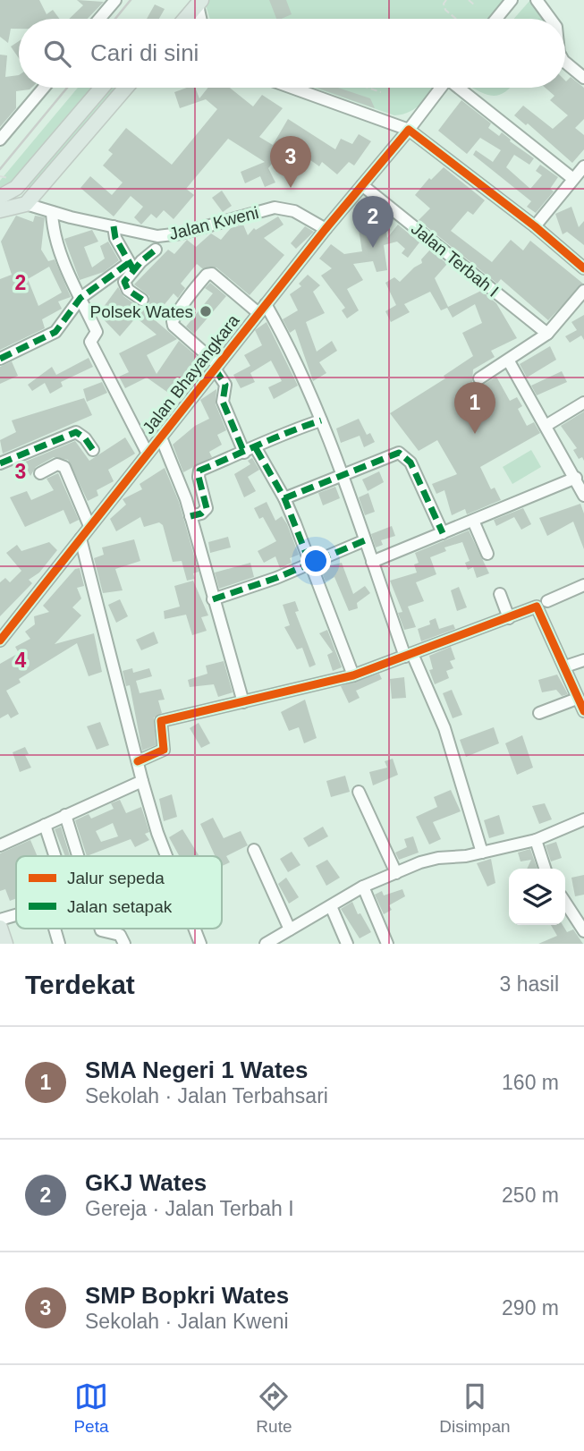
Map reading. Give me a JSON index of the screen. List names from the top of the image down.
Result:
{
  "streets": {
    "street": ["Jalan Kweni", "Jalan Terbah I", "Jalan Bhayangkara"]
  },
  "crossings": [
    ["Jalan Kweni", "Jalan Bhayangkara"],
    ["Jalan Terbah I", "Jalan Bhayangkara"]
  ],
  "places": ["Polsek Wates"],
  "legend": ["Jalur sepeda", "Jalan setapak"],
  "page": {
    "search": "Cari di sini",
    "pins": ["3", "2", "1"],
    "heading": ["Terdekat", "3 hasil"],
    "list": [
      {
        "mark": "1",
        "name": "SMA Negeri 1 Wates",
        "note": "Sekolah · Jalan Terbahsari",
        "value": "160 m"
      },
      {
        "mark": "2",
        "name": "GKJ Wates",
        "note": "Gereja · Jalan Terbah I",
        "value": "250 m"
      },
      {
        "mark": "3",
        "name": "SMP Bopkri Wates",
        "note": "Sekolah · Jalan Kweni",
        "value": "290 m"
      }
    ],
    "nav": ["Peta", "Rute", "Disimpan"]
  },
  "grid": {
    "rows": ["2", "3", "4"]
  }
}
